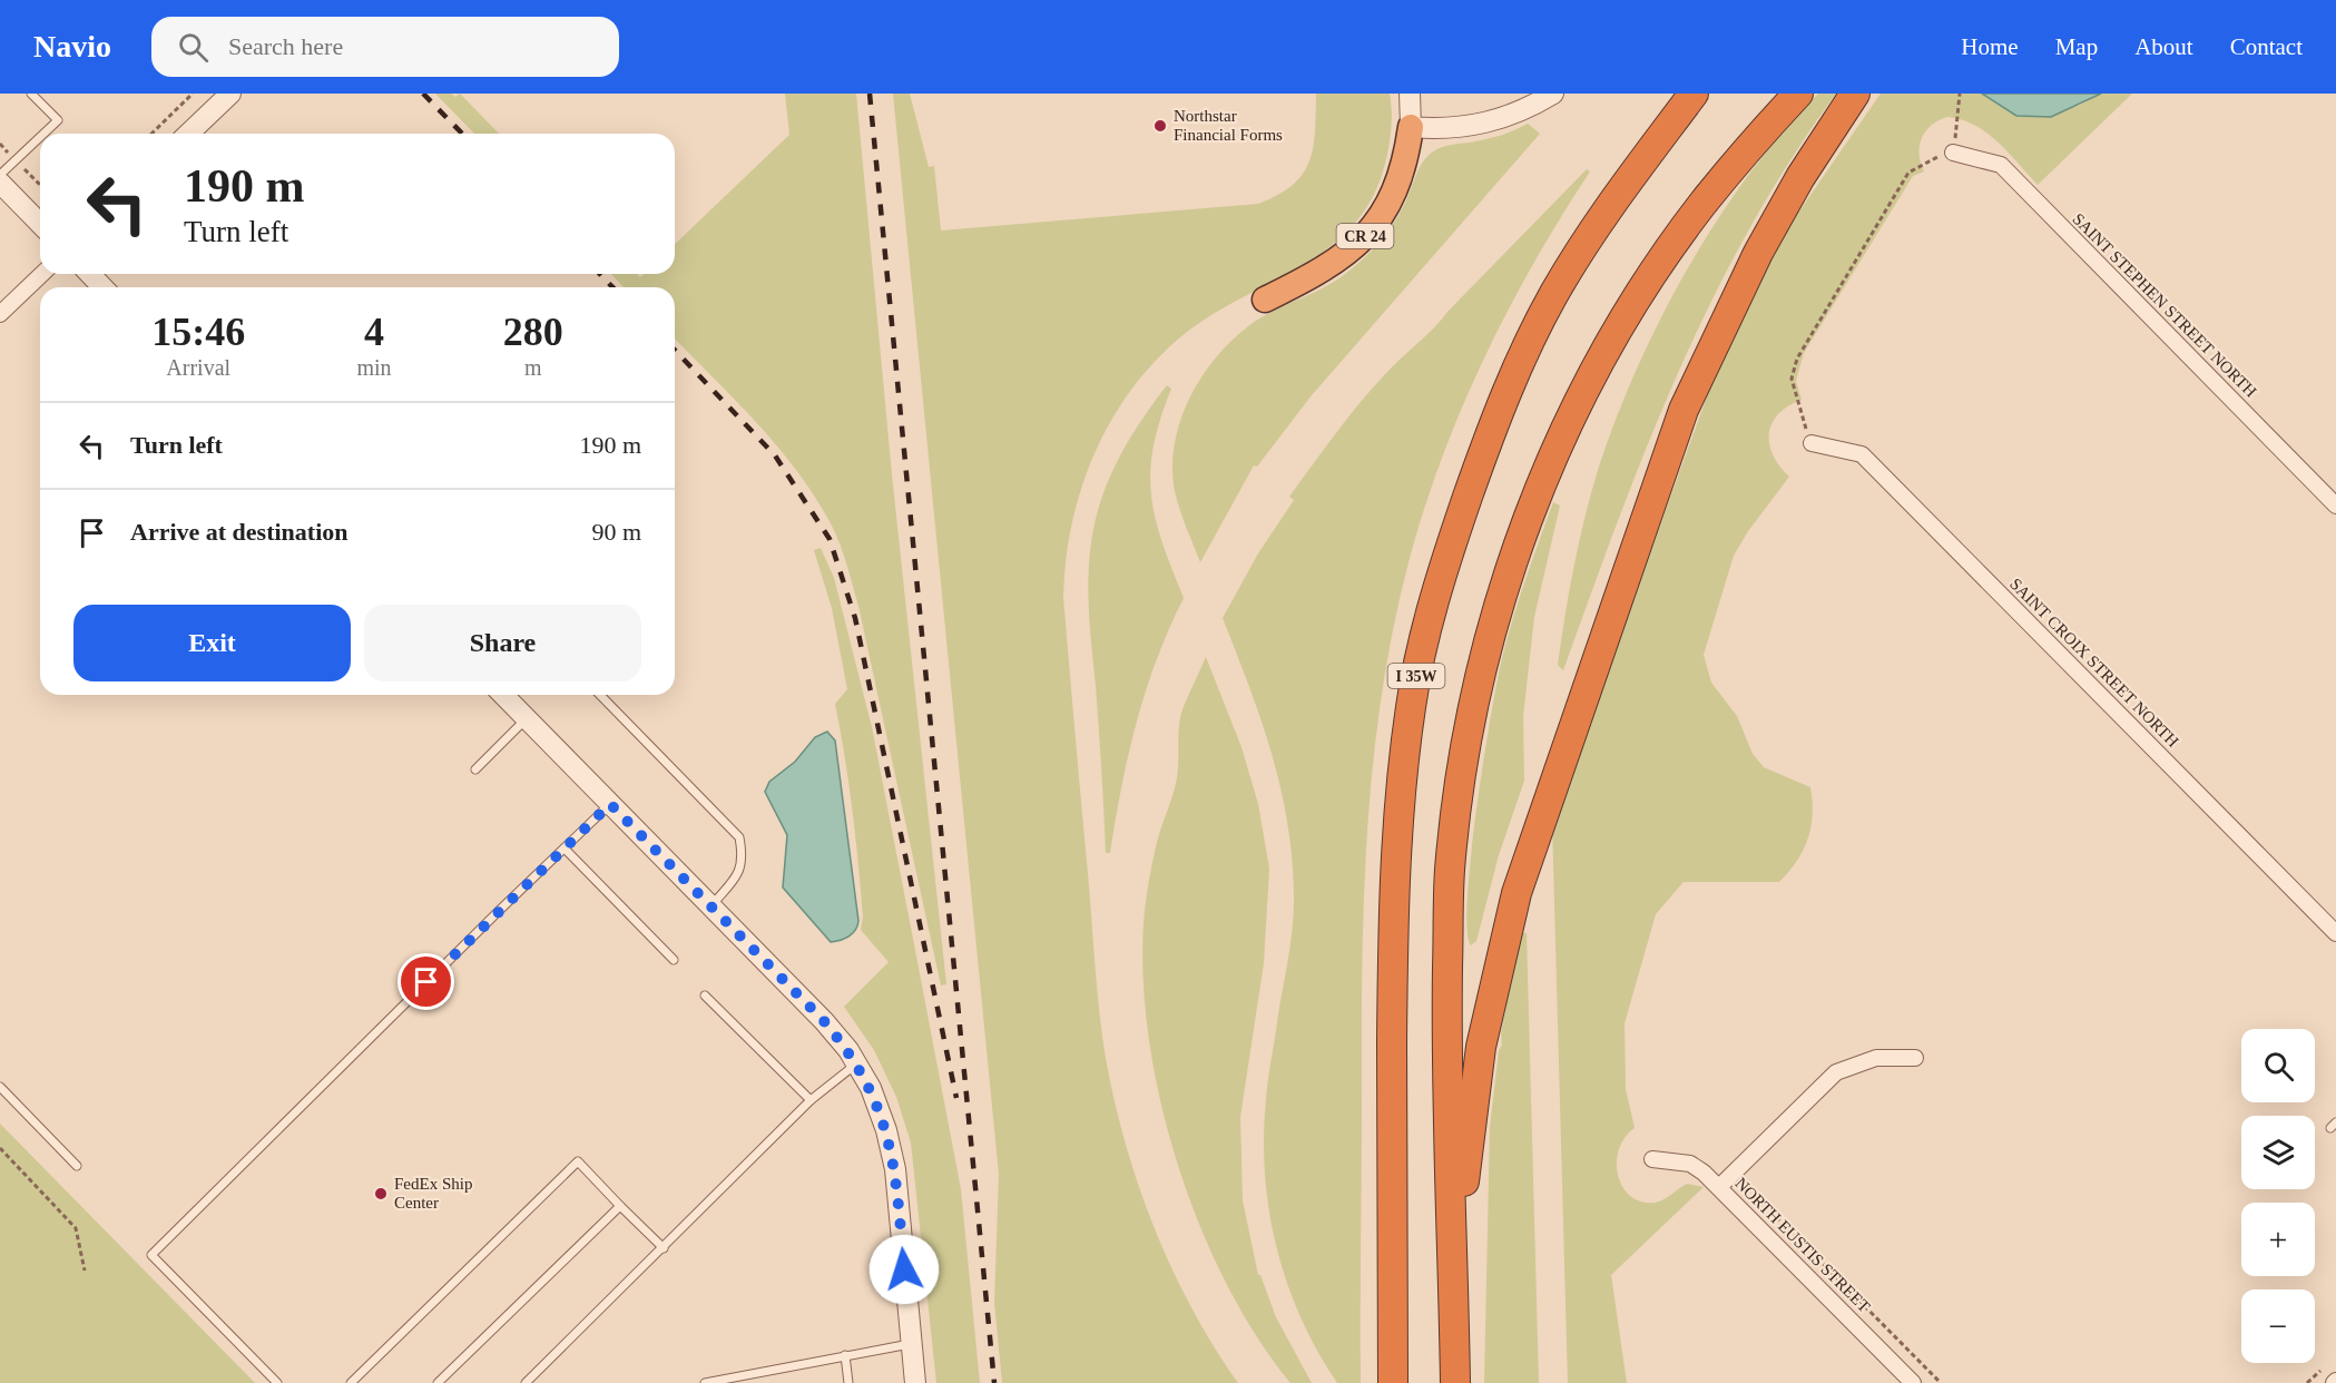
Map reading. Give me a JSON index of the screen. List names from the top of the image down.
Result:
{
  "streets": {
    "highway": ["CR 24", "I 35W"],
    "street": ["SAINT STEPHEN STREET NORTH", "SAINT CROIX STREET NORTH", "NORTH EUSTIS STREET"]
  },
  "places": ["Northstar Financial Forms", "FedEx Ship Center"],
  "page": {
    "header": "Navio",
    "search": "Search here",
    "nav": [
      "Home",
      "Map",
      "About",
      "Contact"
    ],
    "turn": ["190 m", "Turn left"],
    "eta": [
      "15:46",
      "Arrival",
      "4",
      "min",
      "280",
      "m"
    ],
    "list": [
      {
        "name": "Turn left",
        "value": "190 m"
      },
      {
        "name": "Arrive at destination",
        "value": "90 m"
      }
    ],
    "buttons": ["Exit", "Share"],
    "map_buttons": ["+", "−"]
  }
}
